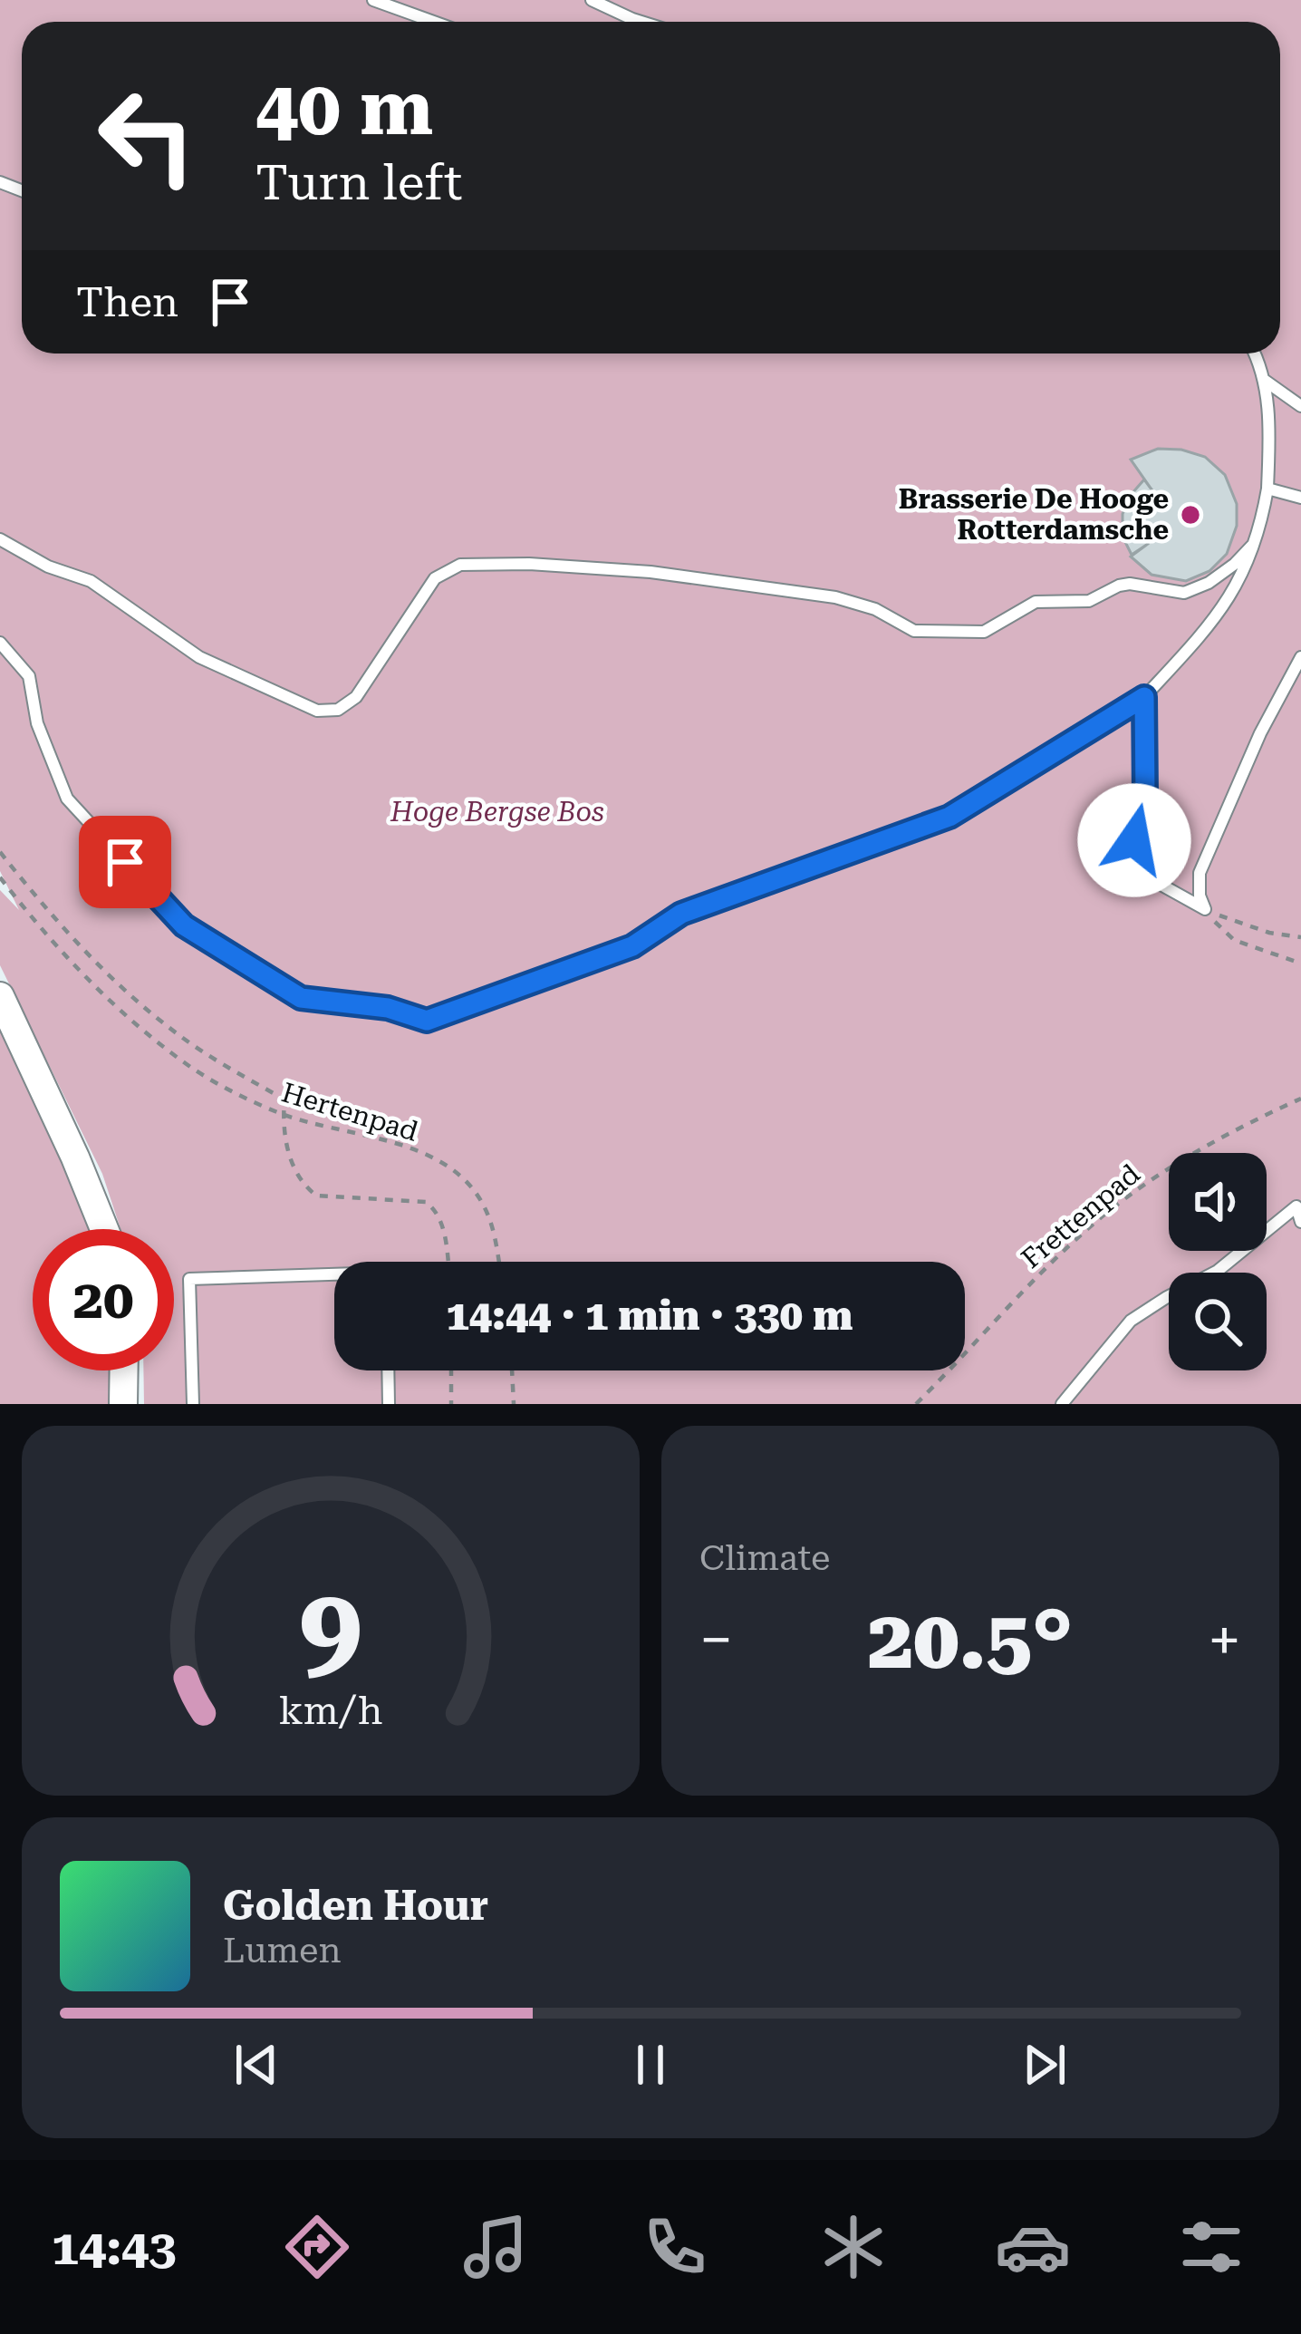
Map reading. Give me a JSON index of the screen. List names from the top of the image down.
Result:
{
  "streets": {
    "path": ["Hertenpad", "Frettenpad"]
  },
  "parks": ["Hoge Bergse Bos"],
  "places": ["Brasserie De Hooge Rotterdamsche"],
  "page": {
    "turn": ["40 m", "Turn left"],
    "then": "Then",
    "limit": "20",
    "trip": "14:44 · 1 min · 330 m",
    "tile": "Climate",
    "heat": ["−", "20.5°", "+"],
    "song": ["Golden Hour", "Lumen"],
    "tabs": "14:43",
    "gauge": ["9", "km/h"]
  }
}
